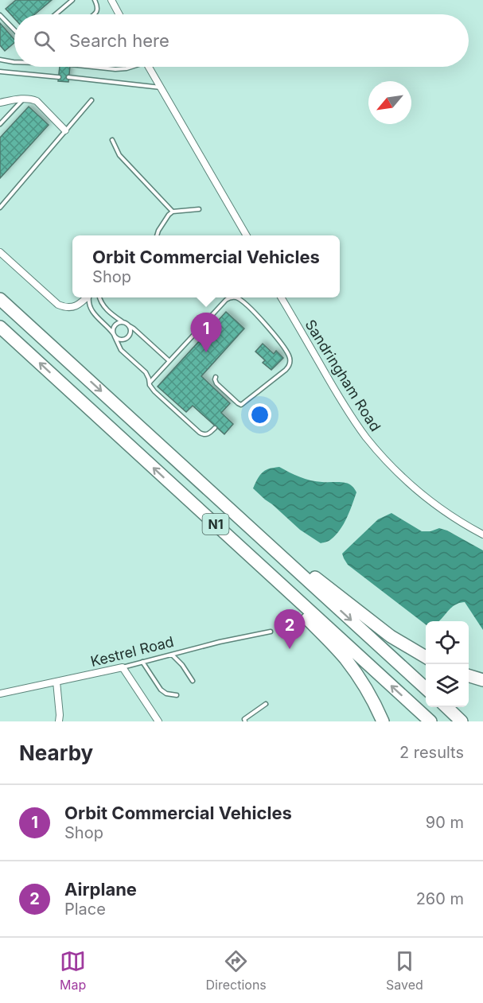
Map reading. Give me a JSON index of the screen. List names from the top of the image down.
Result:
{
  "streets": {
    "highway": ["N1"],
    "street": ["Sandringham Road", "Kestrel Road"]
  },
  "north": "bottom left",
  "page": {
    "search": "Search here",
    "popup": ["Orbit Commercial Vehicles", "Shop"],
    "pins": ["1", "2"],
    "heading": ["Nearby", "2 results"],
    "list": [
      {
        "mark": "1",
        "name": "Orbit Commercial Vehicles",
        "note": "Shop",
        "value": "90 m"
      },
      {
        "mark": "2",
        "name": "Airplane",
        "note": "Place",
        "value": "260 m"
      }
    ],
    "nav": ["Map", "Directions", "Saved"]
  }
}
